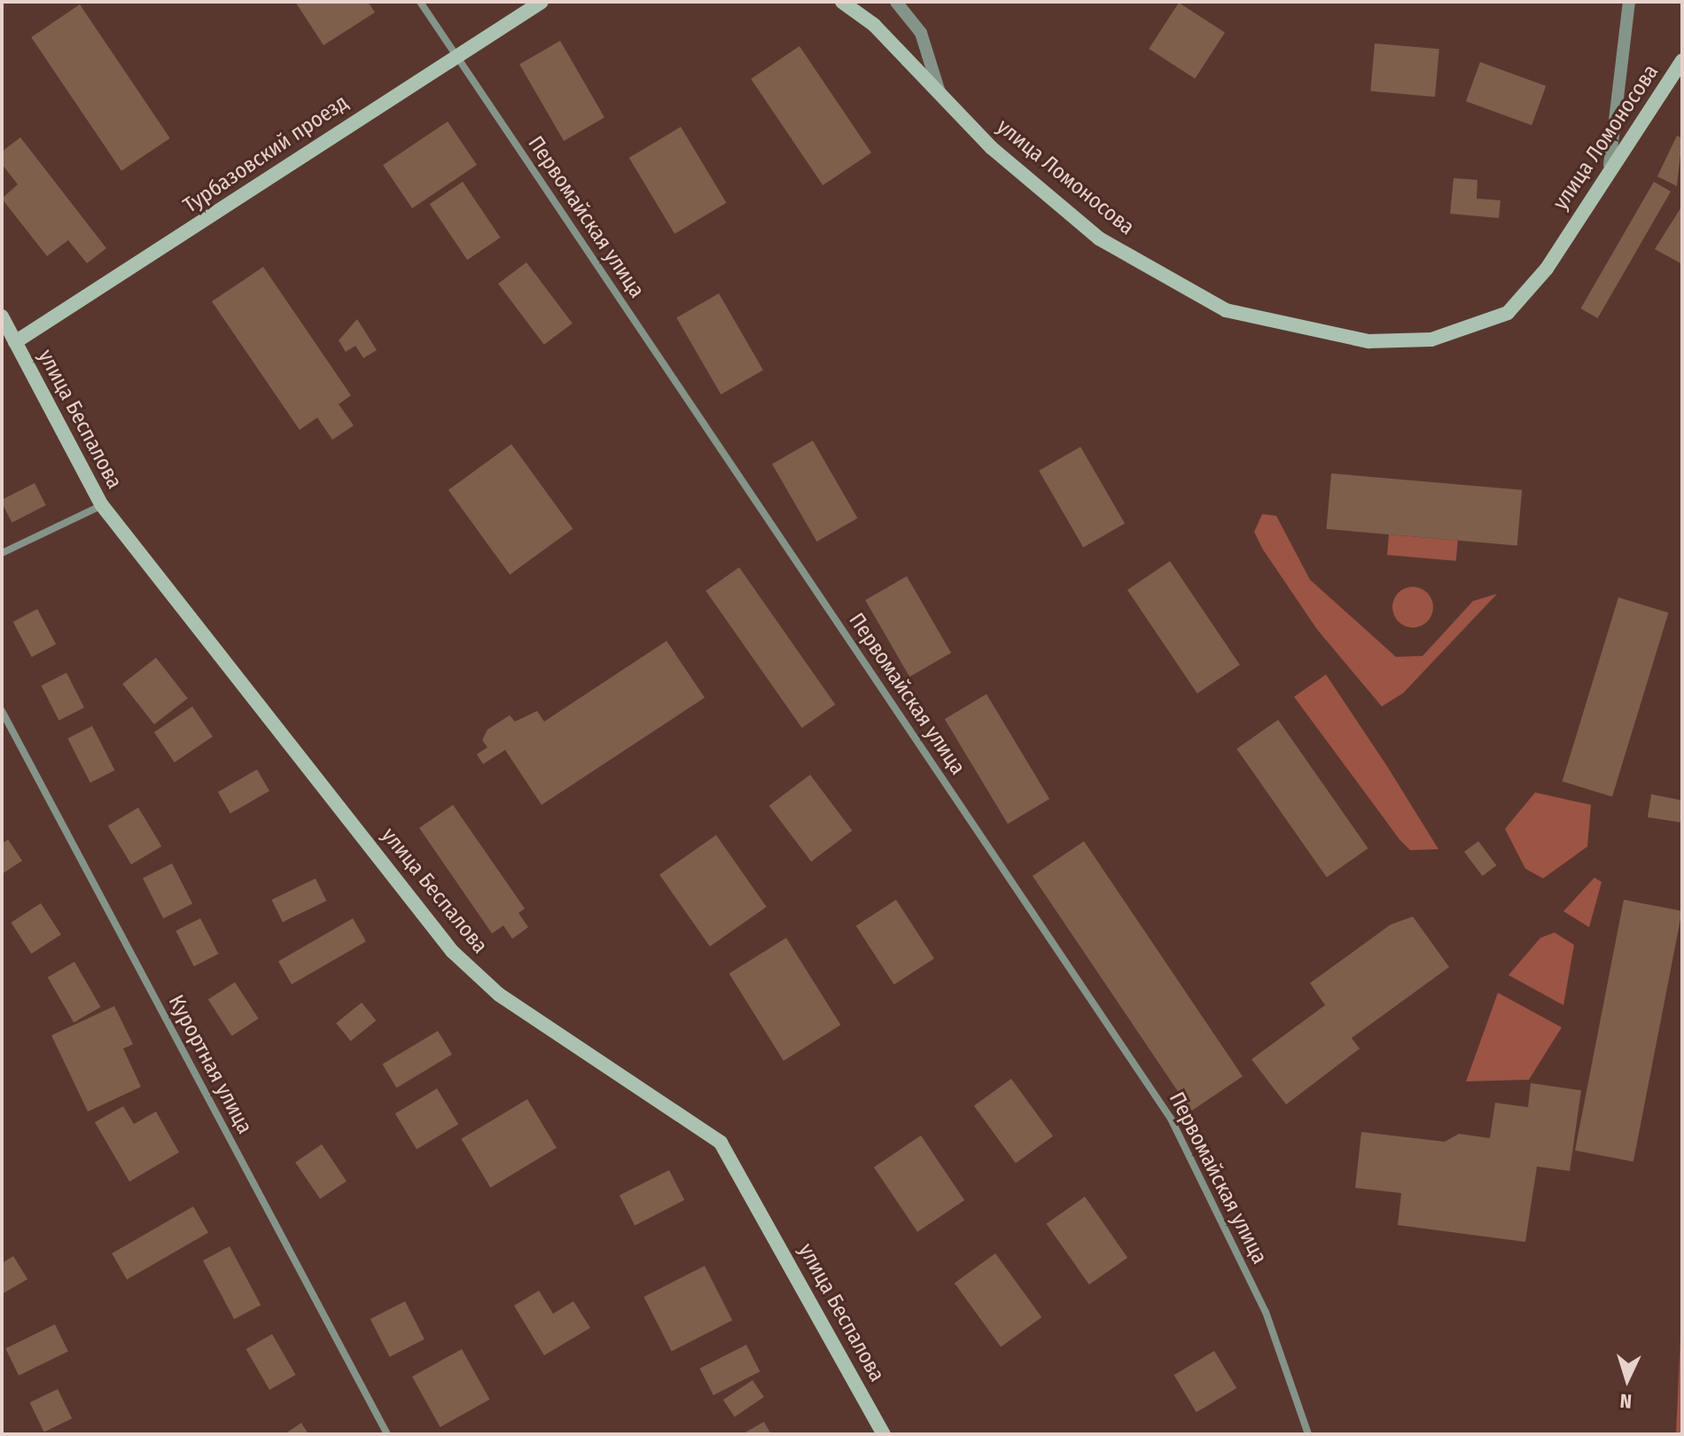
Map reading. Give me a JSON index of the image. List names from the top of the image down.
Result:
{
  "streets": {
    "main road": ["улица Ломоносова", "Турбазовский проезд", "улица Беспалова"],
    "street": ["Первомайская улица", "Курортная улица"]
  },
  "crossings": [
    ["Турбазовский проезд", "Первомайская улица"],
    ["Турбазовский проезд", "улица Беспалова"]
  ],
  "north": "bottom"
}
